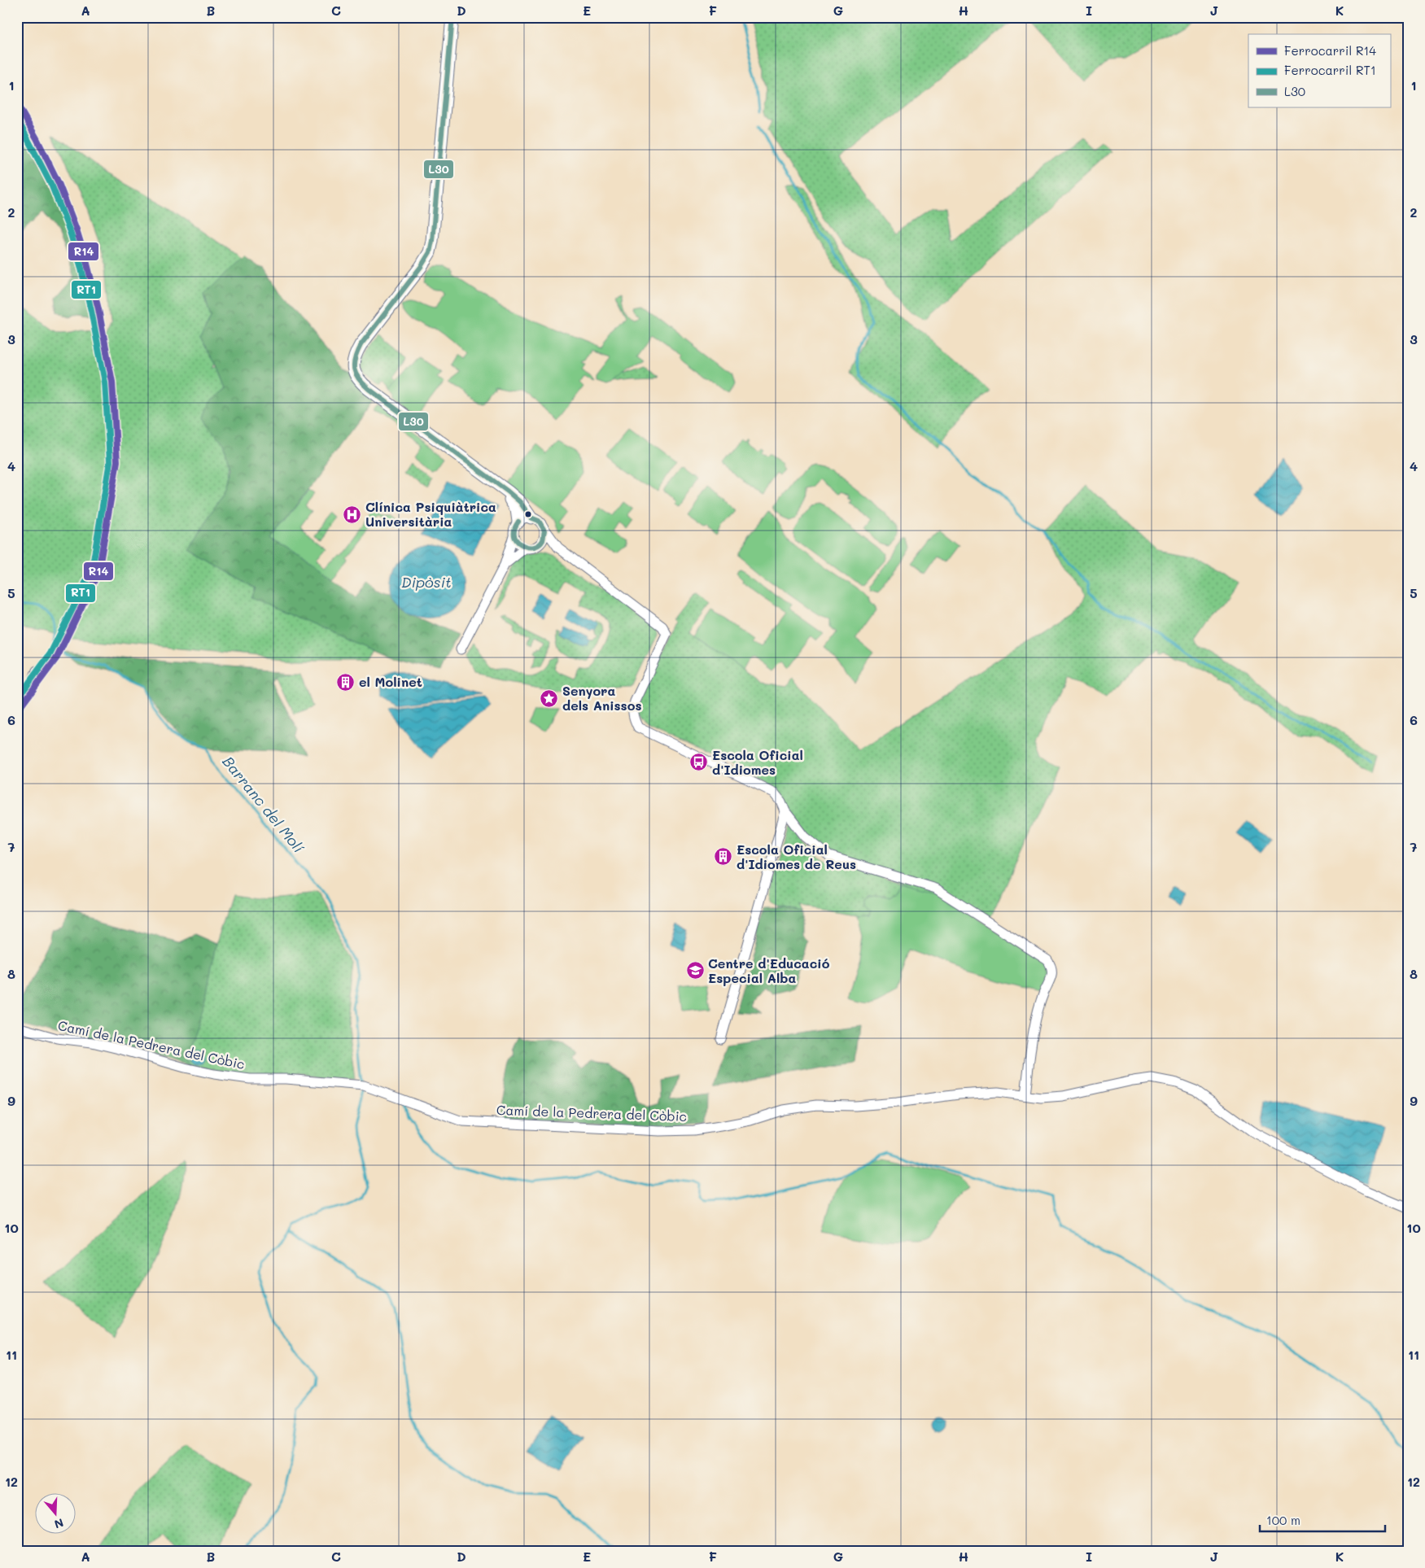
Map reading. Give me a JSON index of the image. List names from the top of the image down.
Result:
{
  "streets": {
    "street": ["Camí de la Pedrera del Còbic"]
  },
  "water": ["Dipòsit", "Barranc del Molí"],
  "places": {
    "hospital": ["Clínica Psiquiàtrica Universitària"],
    "building": ["el Molinet", "Escola Oficial d'Idiomes de Reus"],
    "place": ["Senyora dels Anissos"],
    "bus stop": ["Escola Oficial d'Idiomes"],
    "school or university": ["Centre d'Educació Especial Alba"]
  },
  "lines": ["transit line L30", "rail line R14", "rail line RT1"],
  "legend": ["Ferrocarril R14", "Ferrocarril RT1", "L30"],
  "scale_bar": "100 m",
  "north": "bottom",
  "grid": {
    "columns": [
      "A",
      "B",
      "C",
      "D",
      "E",
      "F",
      "G",
      "H",
      "I",
      "J",
      "K"
    ],
    "rows": [
      "1",
      "2",
      "3",
      "4",
      "5",
      "6",
      "7",
      "8",
      "9",
      "10",
      "11",
      "12"
    ]
  }
}
